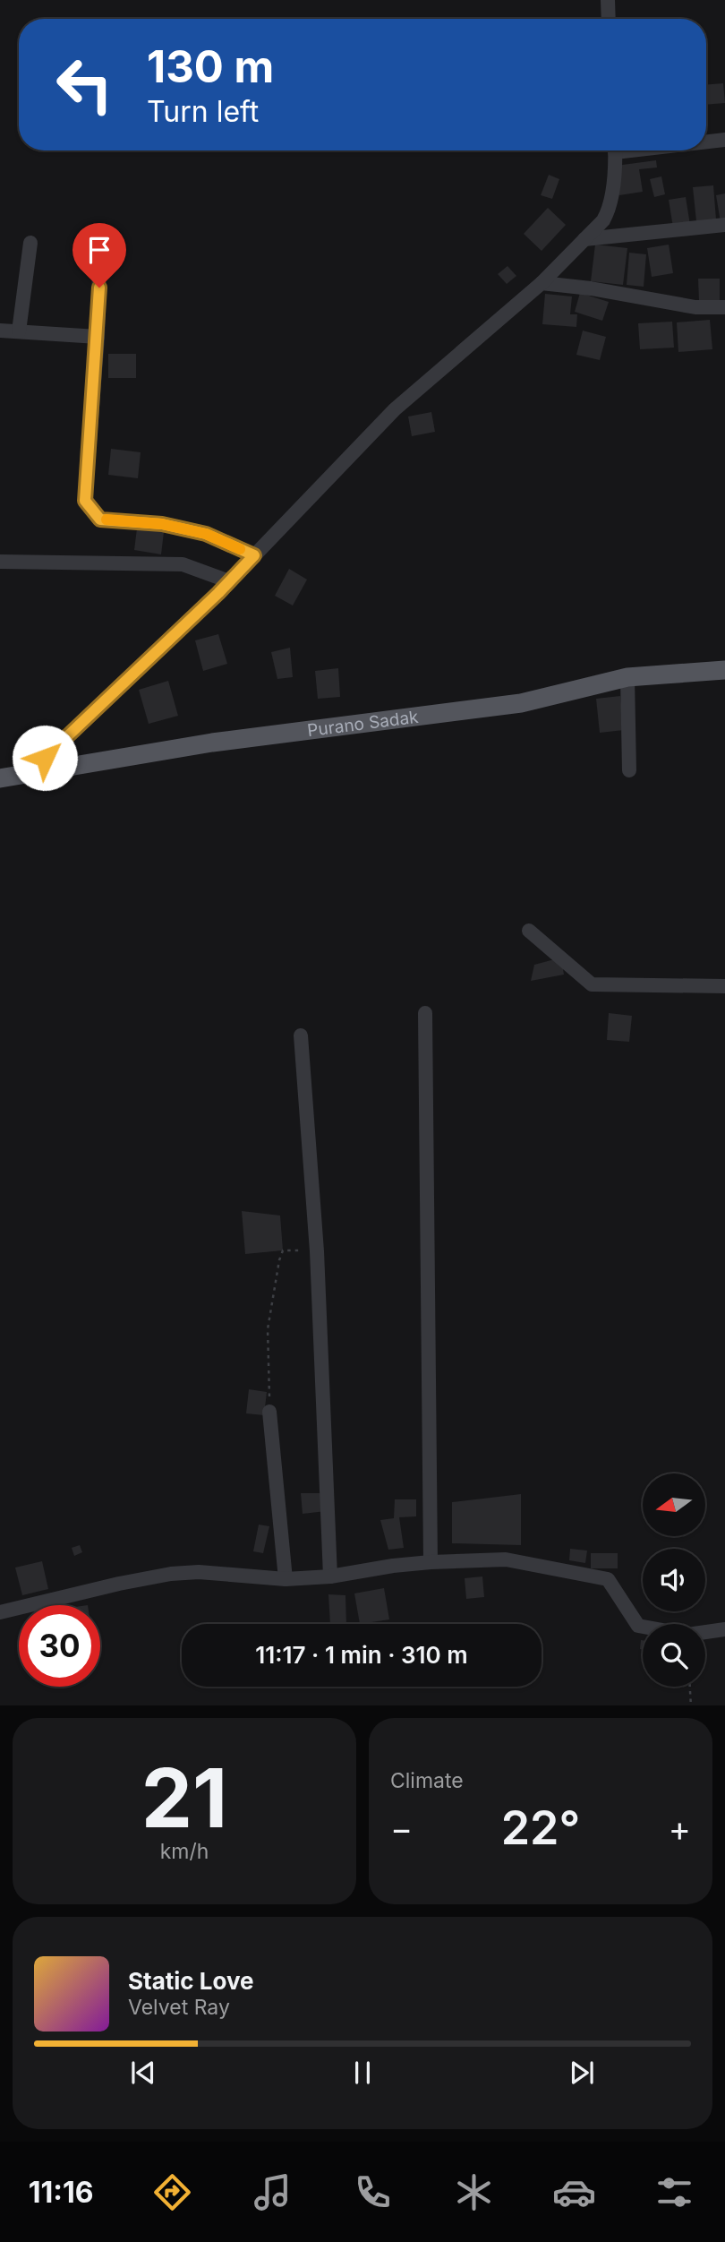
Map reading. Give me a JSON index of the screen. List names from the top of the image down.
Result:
{
  "streets": {
    "main road": ["Purano Sadak"]
  },
  "north": "left",
  "page": {
    "turn": ["130 m", "Turn left"],
    "limit": "30",
    "trip": "11:17 · 1 min · 310 m",
    "tile": [
      ["21", "km/h"],
      "Climate"
    ],
    "heat": ["−", "22°", "+"],
    "song": ["Static Love", "Velvet Ray"],
    "tabs": "11:16"
  }
}
